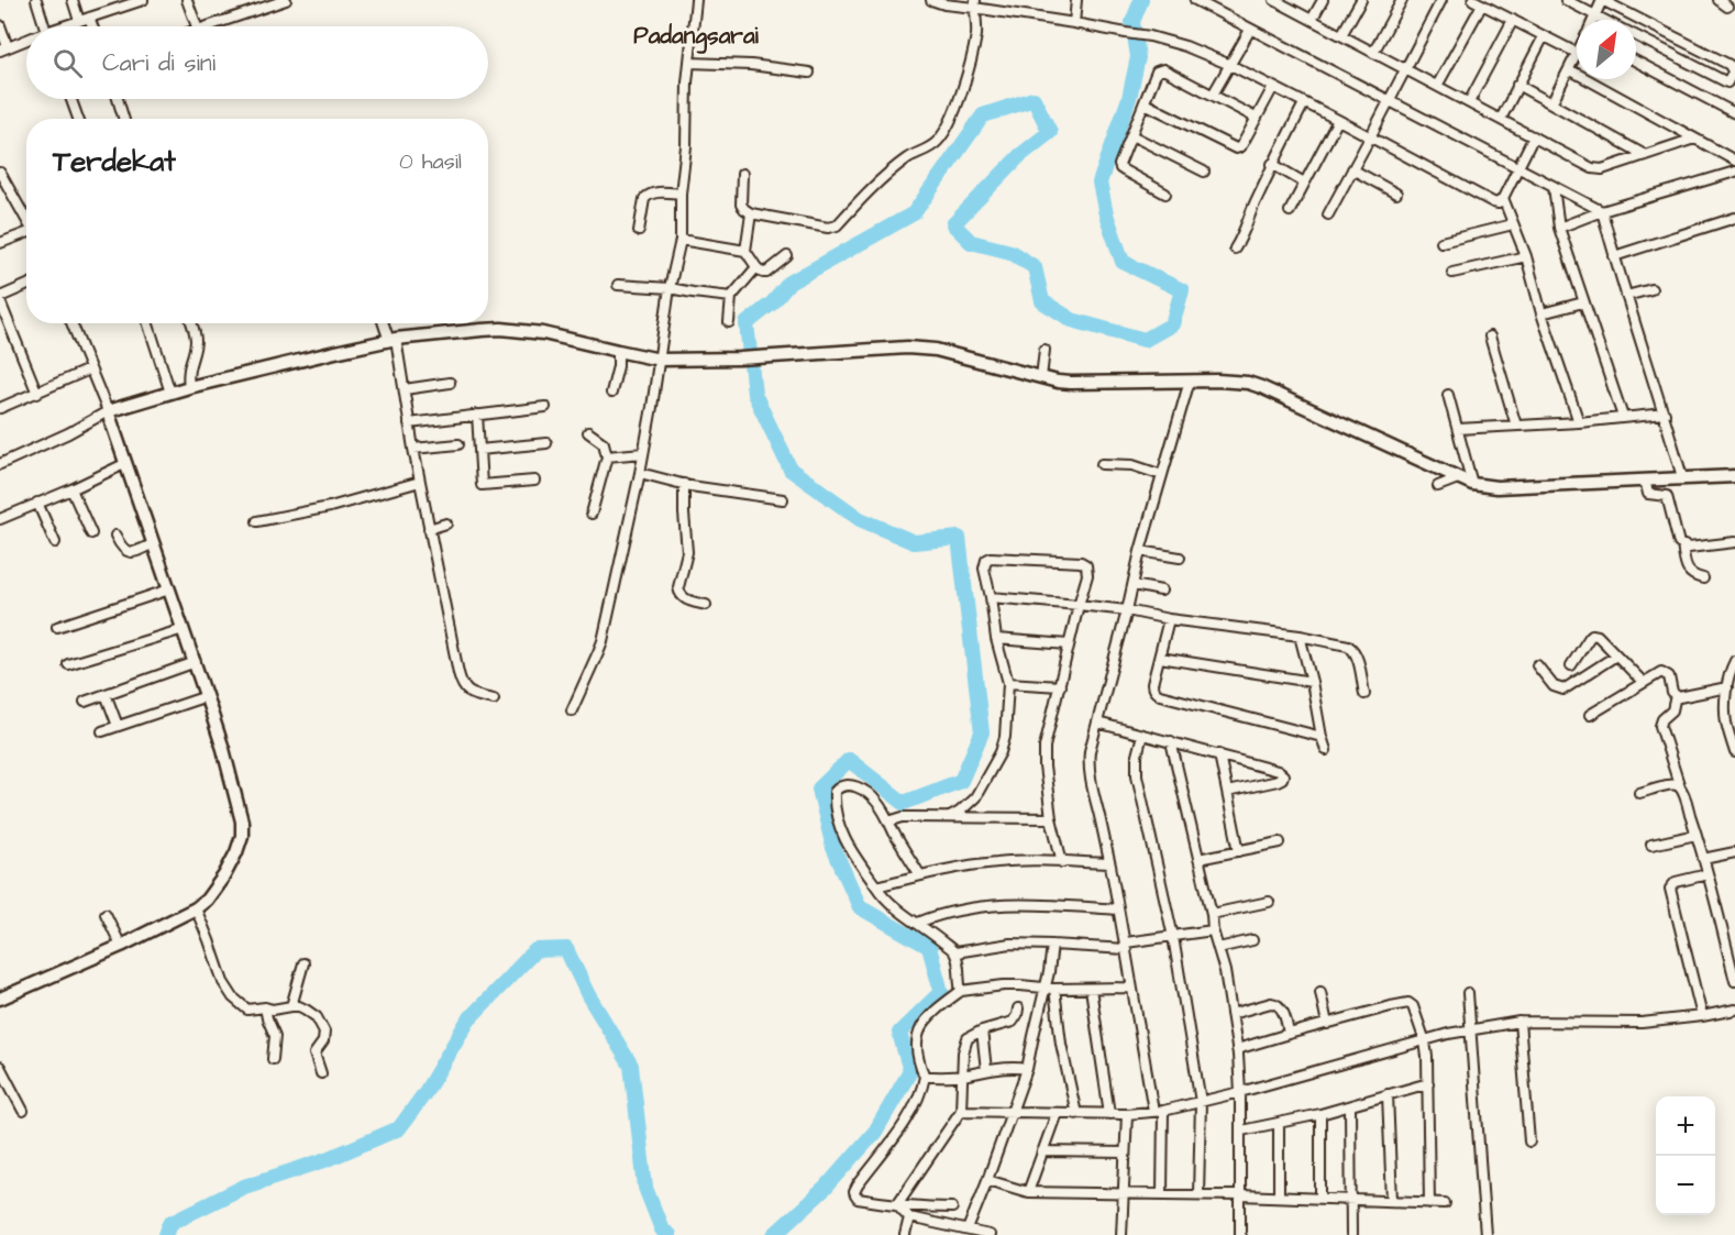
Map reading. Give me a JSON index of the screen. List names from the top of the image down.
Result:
{
  "districts": ["Padangsarai"],
  "north": "top right",
  "page": {
    "search": "Cari di sini",
    "heading": ["Terdekat", "0 hasil"],
    "map_buttons": ["+", "−"]
  }
}
